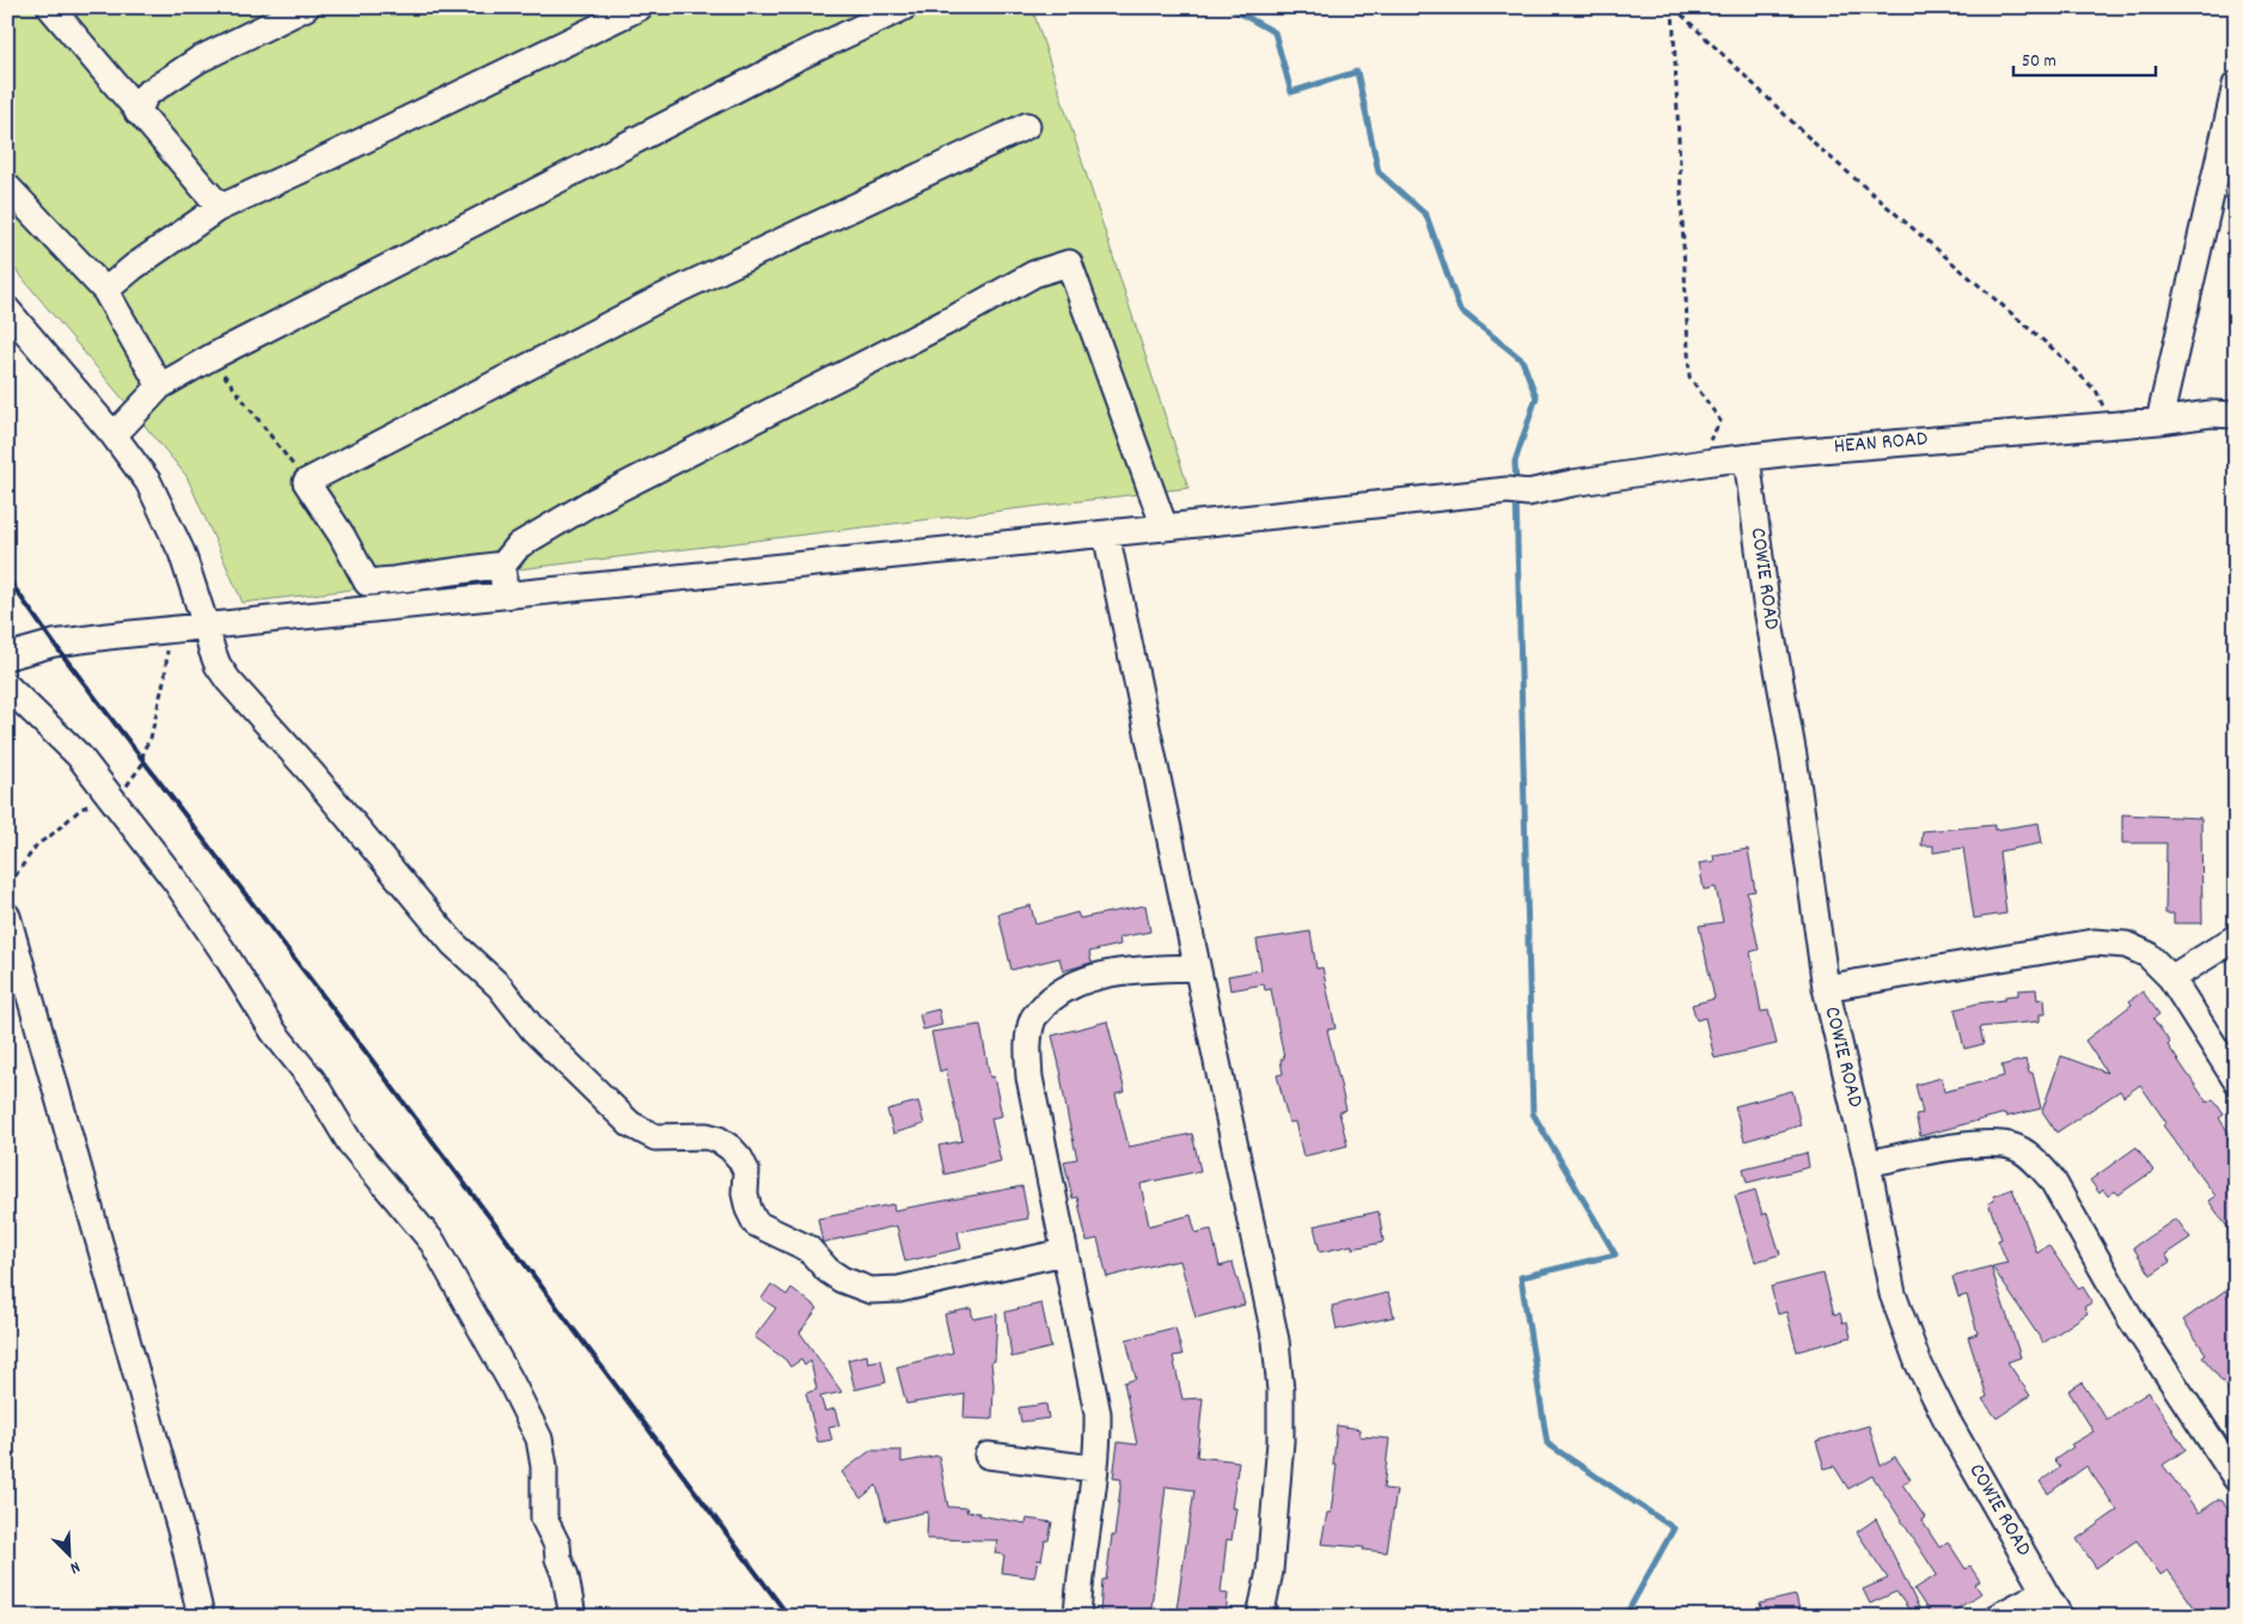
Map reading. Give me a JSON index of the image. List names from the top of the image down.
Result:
{
  "streets": {
    "street": ["HEAN ROAD", "COWIE ROAD"]
  },
  "crossings": [
    ["HEAN ROAD", "COWIE ROAD"]
  ],
  "scale_bar": "50 m",
  "north": "bottom right"
}
